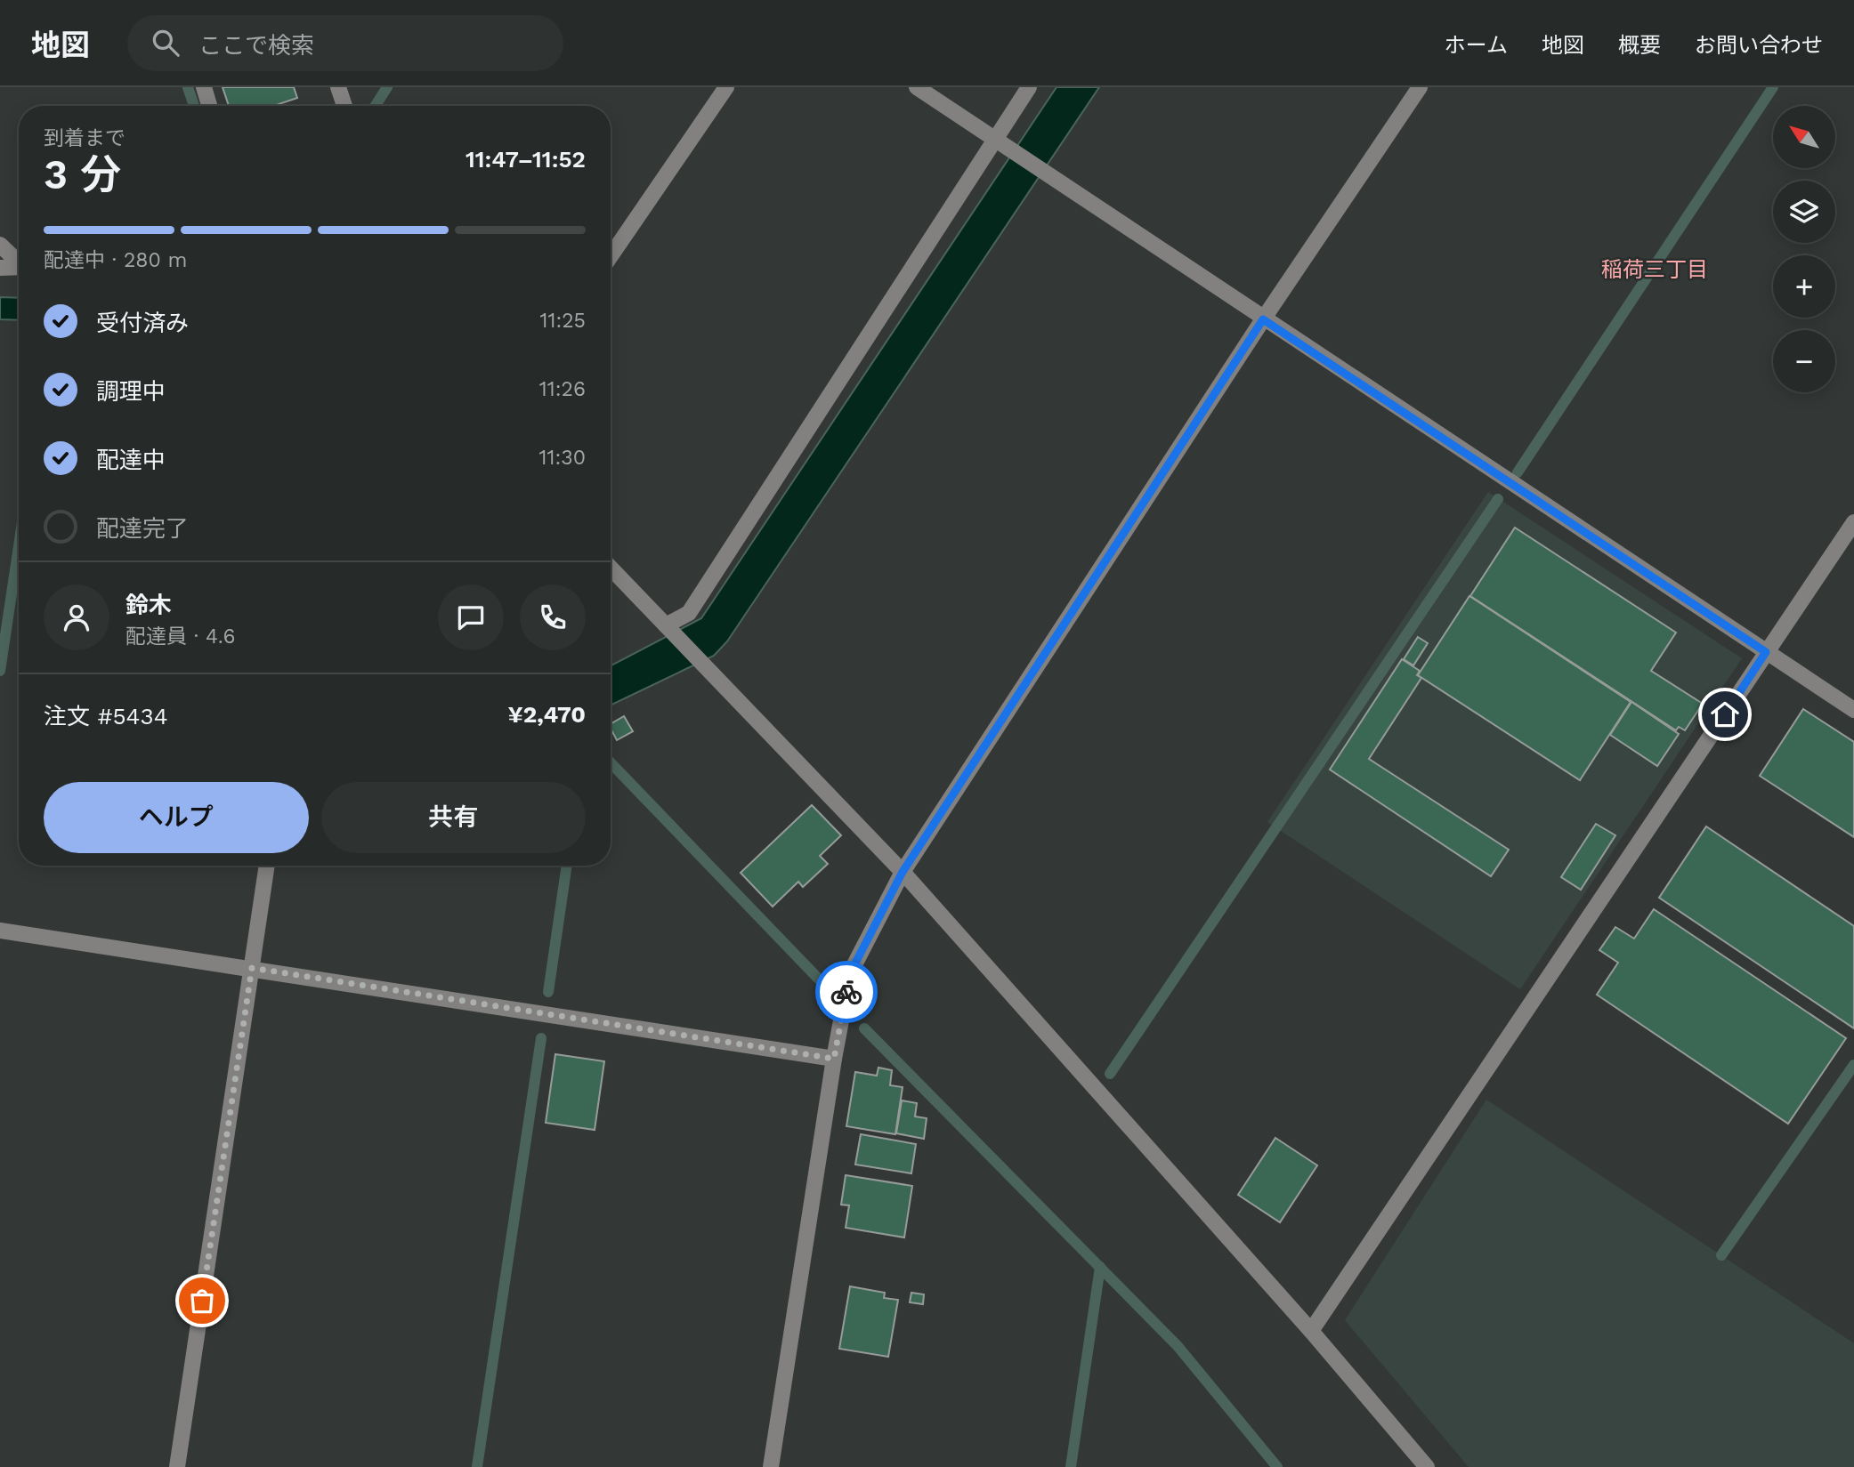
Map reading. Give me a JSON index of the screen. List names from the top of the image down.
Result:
{
  "districts": ["稲荷三丁目"],
  "north": "top left",
  "page": {
    "header": "地図",
    "search": "ここで検索",
    "nav": [
      "ホーム",
      "地図",
      "概要",
      "お問い合わせ"
    ],
    "map_buttons": ["+", "−"],
    "heading": ["3 分", "到着まで", "11:47–11:52"],
    "panel": [
      "鈴木",
      "配達員 · 4.6",
      "注文 #5434",
      "¥2,470"
    ],
    "bar": "配達中 · 280 m",
    "list": [
      ["受付済み", "11:25"],
      ["調理中", "11:26"],
      ["配達中", "11:30"],
      "配達完了"
    ],
    "buttons": ["ヘルプ", "共有"]
  }
}
